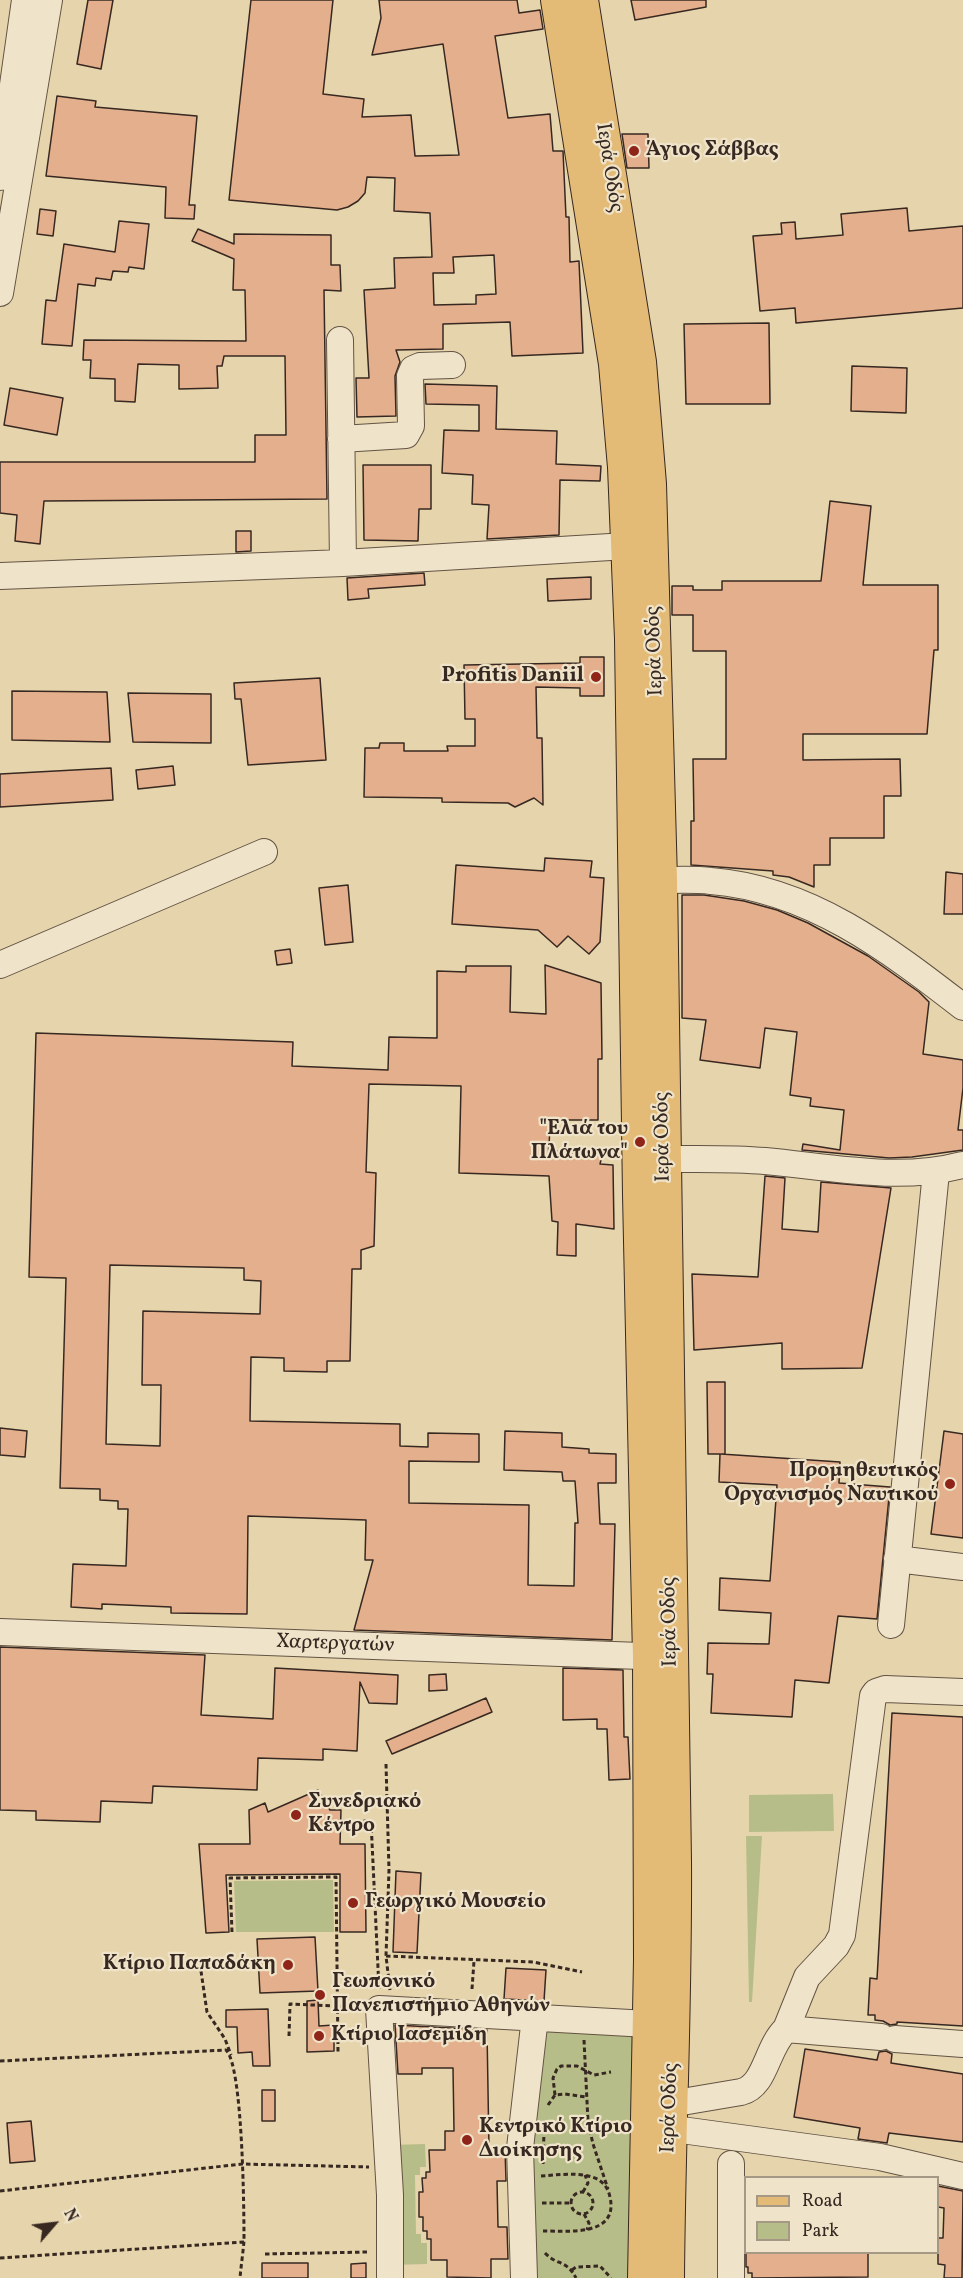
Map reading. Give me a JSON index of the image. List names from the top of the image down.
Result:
{
  "streets": {
    "main road": ["Ιερά Οδός"],
    "street": ["Χαρτεργατών"]
  },
  "crossings": [
    ["Ιερά Οδός", "Χαρτεργατών"]
  ],
  "places": [
    "Άγιος Σάββας",
    "Profitis Daniil",
    "\"Ελιά του Πλάτωνα\"",
    "Προμηθευτικός Οργανισμός Ναυτικού",
    "Συνεδριακό Κέντρο",
    "Γεωργικό Μουσείο",
    "Κτίριο Παπαδάκη",
    "Γεωπονικό Πανεπιστήμιο Αθηνών",
    "Κτίριο Ιασεμίδη",
    "Κεντρικό Κτίριο Διοίκησης"
  ],
  "legend": ["Road", "Park"],
  "north": "top right"
}
